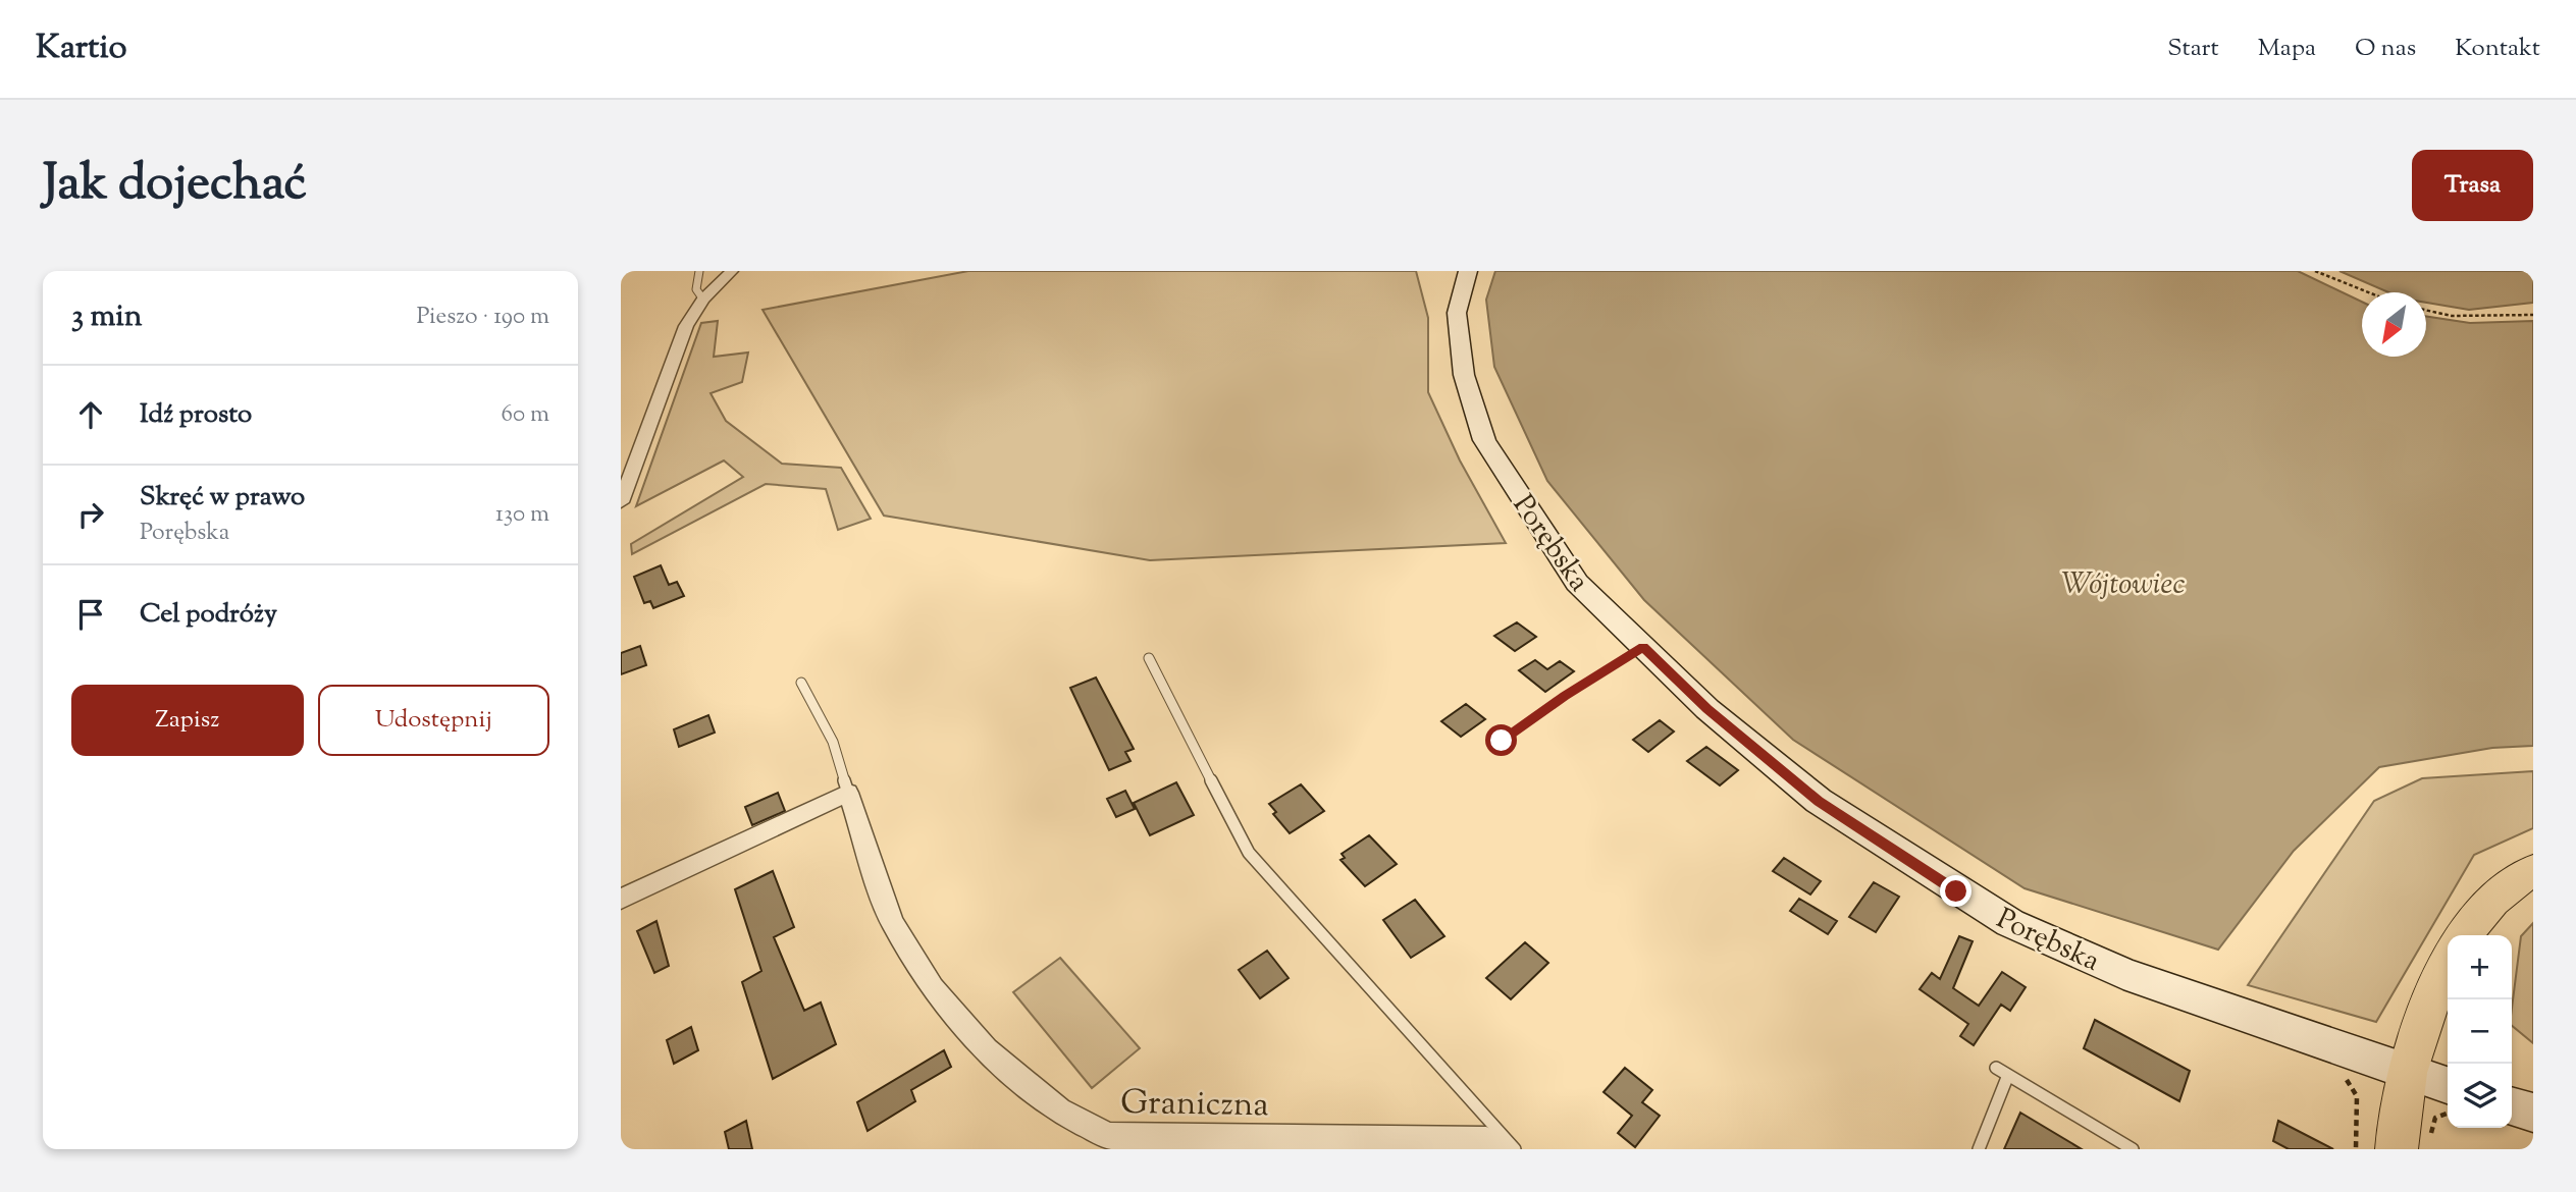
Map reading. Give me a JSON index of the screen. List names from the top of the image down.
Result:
{
  "streets": {
    "street": ["Porębska", "Graniczna"]
  },
  "water": ["Wójtowiec"],
  "north": "bottom left",
  "page": {
    "header": "Kartio",
    "nav": [
      "Start",
      "Mapa",
      "O nas",
      "Kontakt"
    ],
    "title": "Jak dojechać",
    "buttons": [
      "Trasa",
      ["Zapisz", "Udostępnij"]
    ],
    "heading": ["3 min", "Pieszo · 190 m"],
    "list": [
      ["Idź prosto", "60 m"],
      ["Skręć w prawo", "Porębska", "130 m"],
      "Cel podróży"
    ],
    "map_buttons": ["+", "−"]
  }
}
